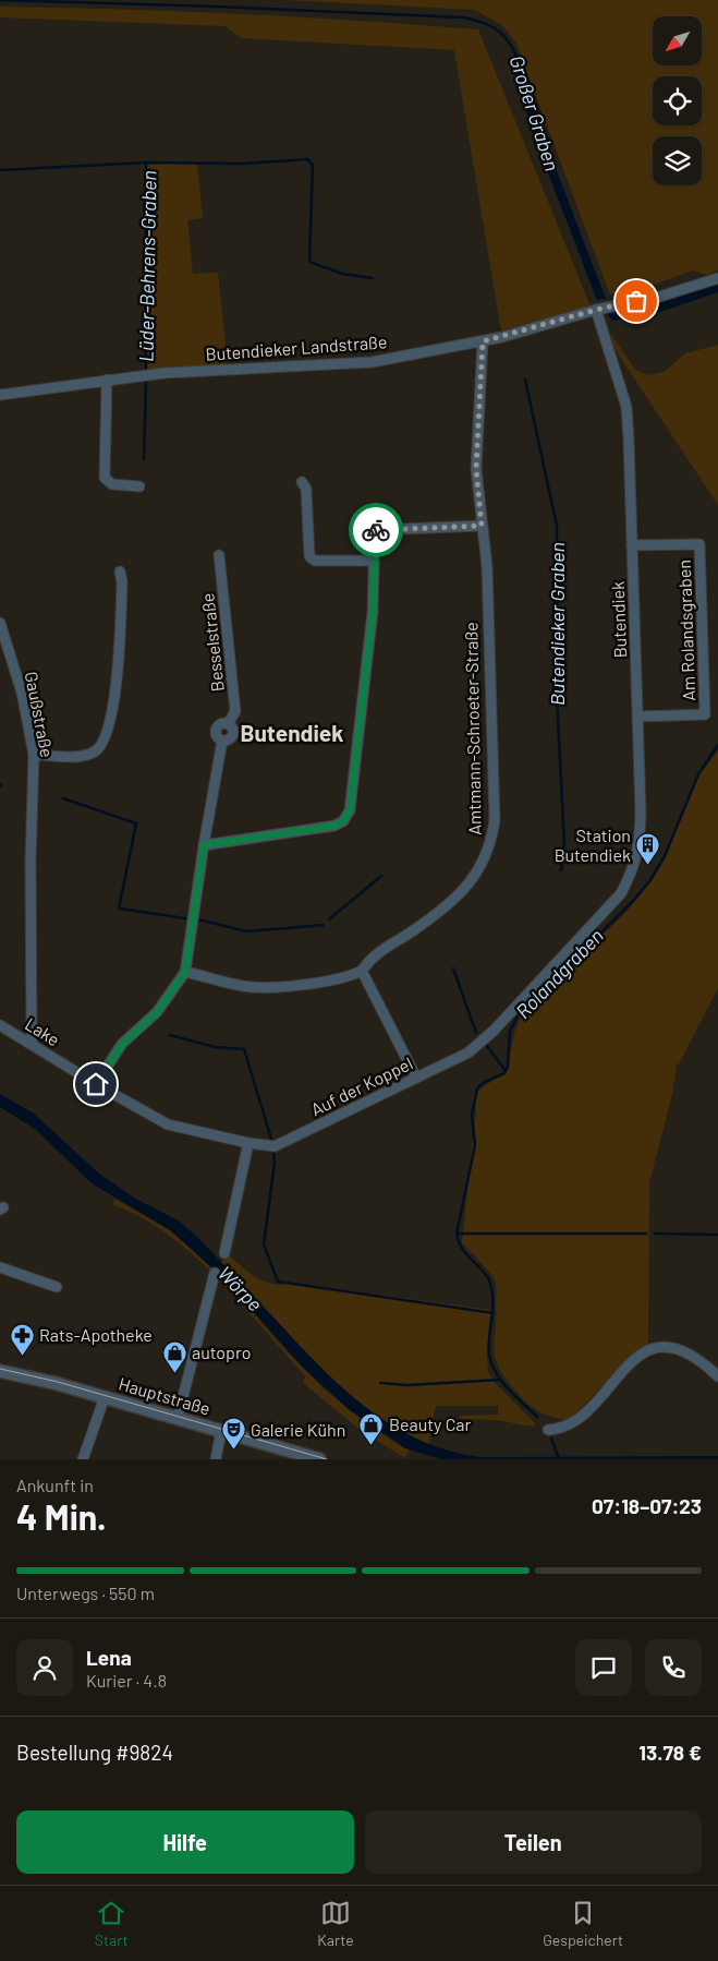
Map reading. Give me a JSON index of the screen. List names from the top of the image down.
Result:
{
  "streets": {
    "street": [
      "Butendieker Landstraße",
      "Butendiek",
      "Am Rolandsgraben",
      "Besselstraße",
      "Gaußstraße",
      "Amtmann-Schroeter-Straße",
      "Lake",
      "Auf der Koppel",
      "Hauptstraße"
    ]
  },
  "crossings": [
    ["Butendieker Landstraße", "Butendiek"],
    ["Butendieker Landstraße", "Amtmann-Schroeter-Straße"],
    ["Butendiek", "Am Rolandsgraben"],
    ["Butendiek", "Auf der Koppel"],
    ["Gaußstraße", "Lake"],
    ["Lake", "Auf der Koppel"]
  ],
  "districts": ["Butendiek"],
  "water": [
    "Großer Graben",
    "Lüder-Behrens-Graben",
    "Butendieker Graben",
    "Rolandgraben",
    "Wörpe"
  ],
  "places": {
    "building": ["Station Butendiek"],
    "pharmacy": ["Rats-Apotheke"],
    "shop": ["autopro", "Beauty Car"],
    "theatre": ["Galerie Kühn"]
  },
  "north": "bottom left",
  "page": {
    "heading": ["4 Min.", "Ankunft in", "07:18–07:23"],
    "panel": [
      "Lena",
      "Kurier · 4.8",
      "Bestellung #9824",
      "13.78 €"
    ],
    "bar": "Unterwegs · 550 m",
    "buttons": ["Hilfe", "Teilen"],
    "tabs": ["Start", "Karte", "Gespeichert"]
  }
}
